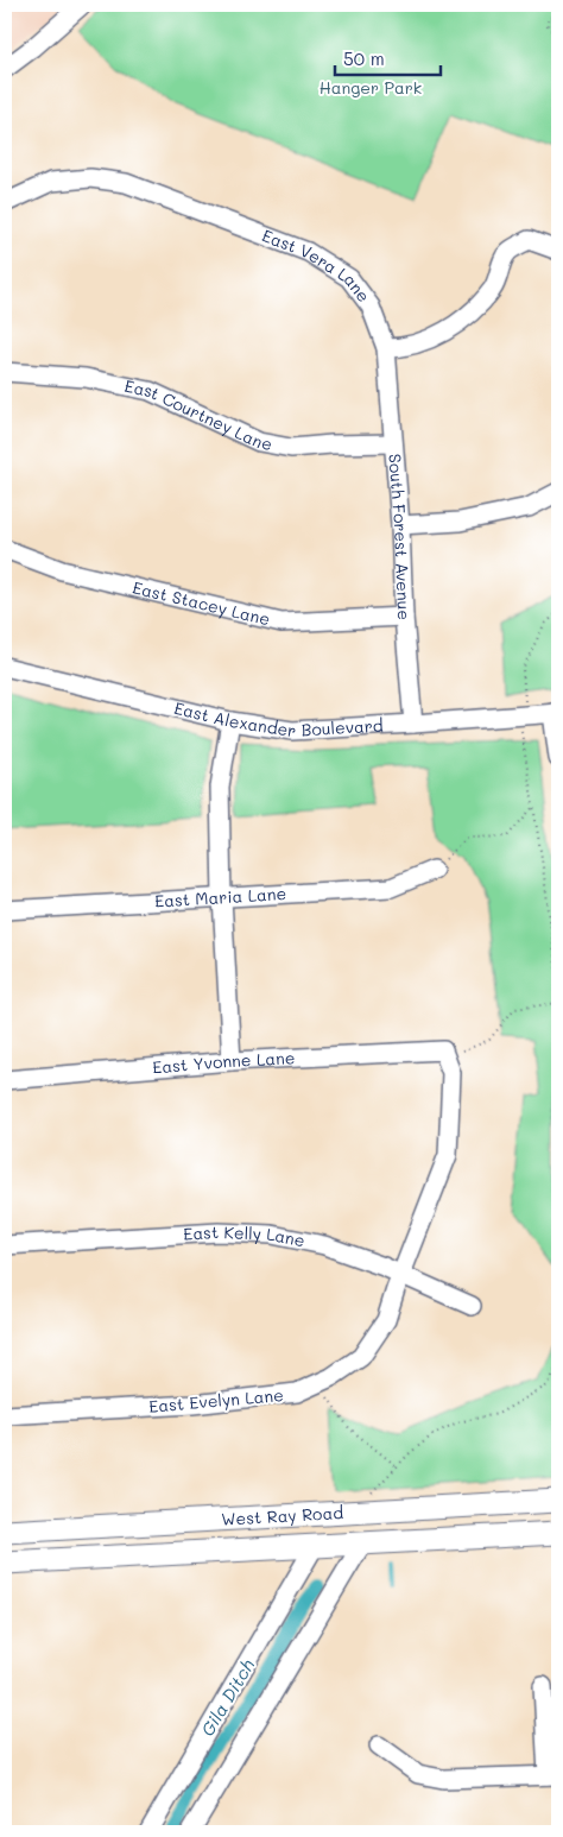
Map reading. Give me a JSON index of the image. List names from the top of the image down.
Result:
{
  "streets": {
    "main road": ["West Ray Road"],
    "street": [
      "East Vera Lane",
      "East Courtney Lane",
      "South Forest Avenue",
      "East Stacey Lane",
      "East Alexander Boulevard",
      "East Maria Lane",
      "East Yvonne Lane",
      "East Kelly Lane",
      "East Evelyn Lane"
    ]
  },
  "crossings": [
    ["East Vera Lane", "South Forest Avenue"],
    ["East Courtney Lane", "South Forest Avenue"],
    ["South Forest Avenue", "East Stacey Lane"],
    ["South Forest Avenue", "East Alexander Boulevard"],
    ["East Kelly Lane", "East Evelyn Lane"]
  ],
  "water": ["Gila Ditch"],
  "parks": ["Hanger Park"],
  "scale_bar": "50 m"
}
